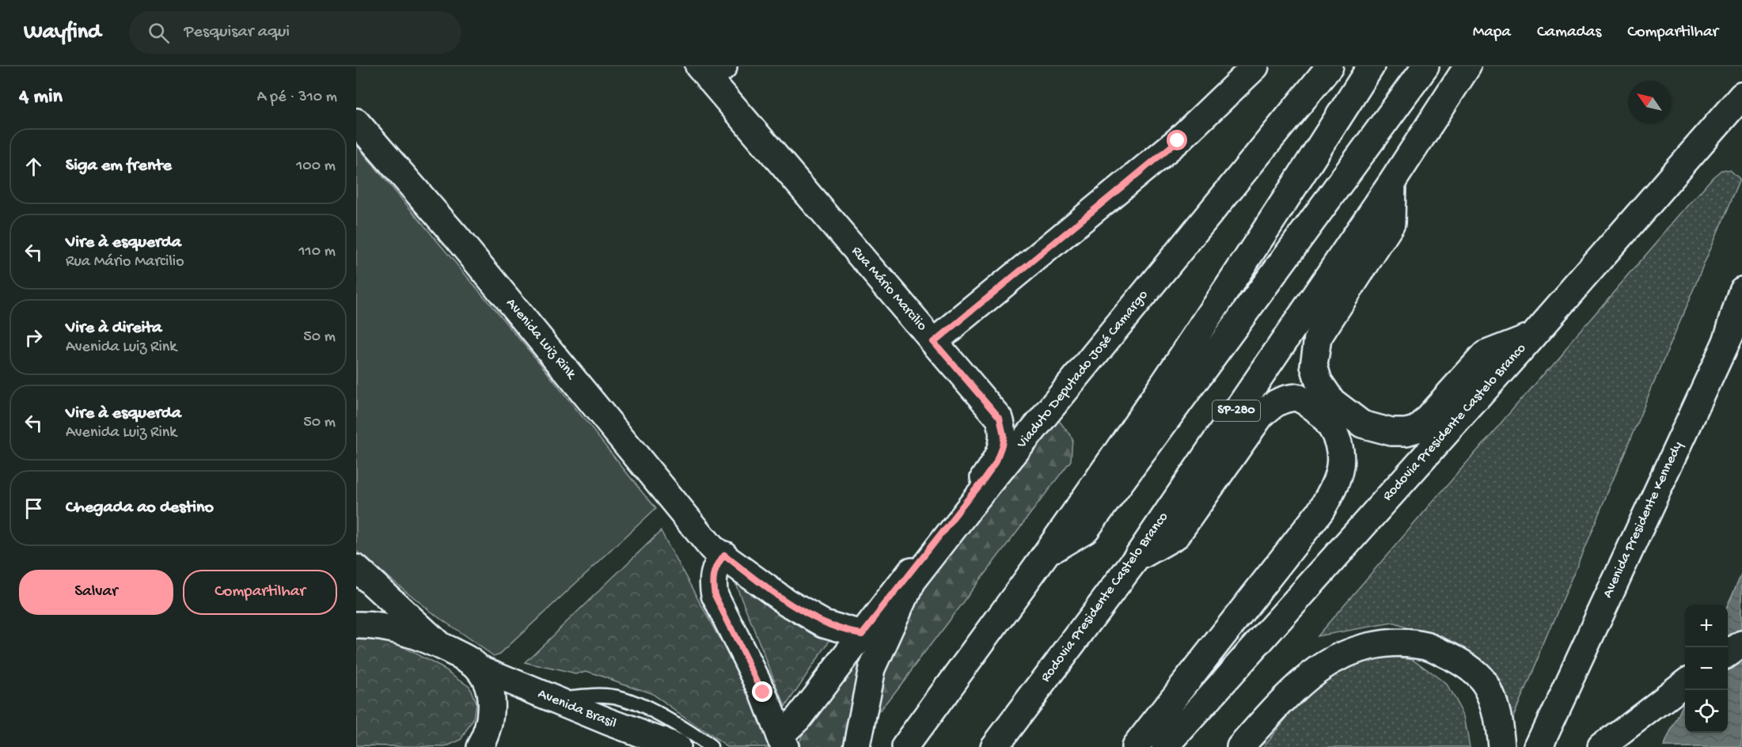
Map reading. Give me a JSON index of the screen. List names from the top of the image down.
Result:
{
  "streets": {
    "main road": [
      "Rua Mário Marcilio",
      "Avenida Luiz Rink",
      "Viaduto Deputado José Camargo",
      "SP-280",
      "Rodovia Presidente Castelo Branco",
      "Avenida Presidente Kennedy",
      "Avenida Brasil"
    ]
  },
  "crossings": [
    ["Rua Mário Marcilio", "Avenida Luiz Rink"]
  ],
  "north": "top left",
  "page": {
    "header": "Wayfind",
    "search": "Pesquisar aqui",
    "nav": ["Mapa", "Camadas", "Compartilhar"],
    "heading": ["4 min", "A pé · 310 m"],
    "list": [
      ["Siga em frente", "100 m"],
      ["Vire à esquerda", "Rua Mário Marcilio", "110 m"],
      ["Vire à direita", "Avenida Luiz Rink", "50 m"],
      ["Vire à esquerda", "Avenida Luiz Rink", "50 m"],
      "Chegada ao destino"
    ],
    "buttons": ["Salvar", "Compartilhar"],
    "map_buttons": ["+", "−"]
  }
}
